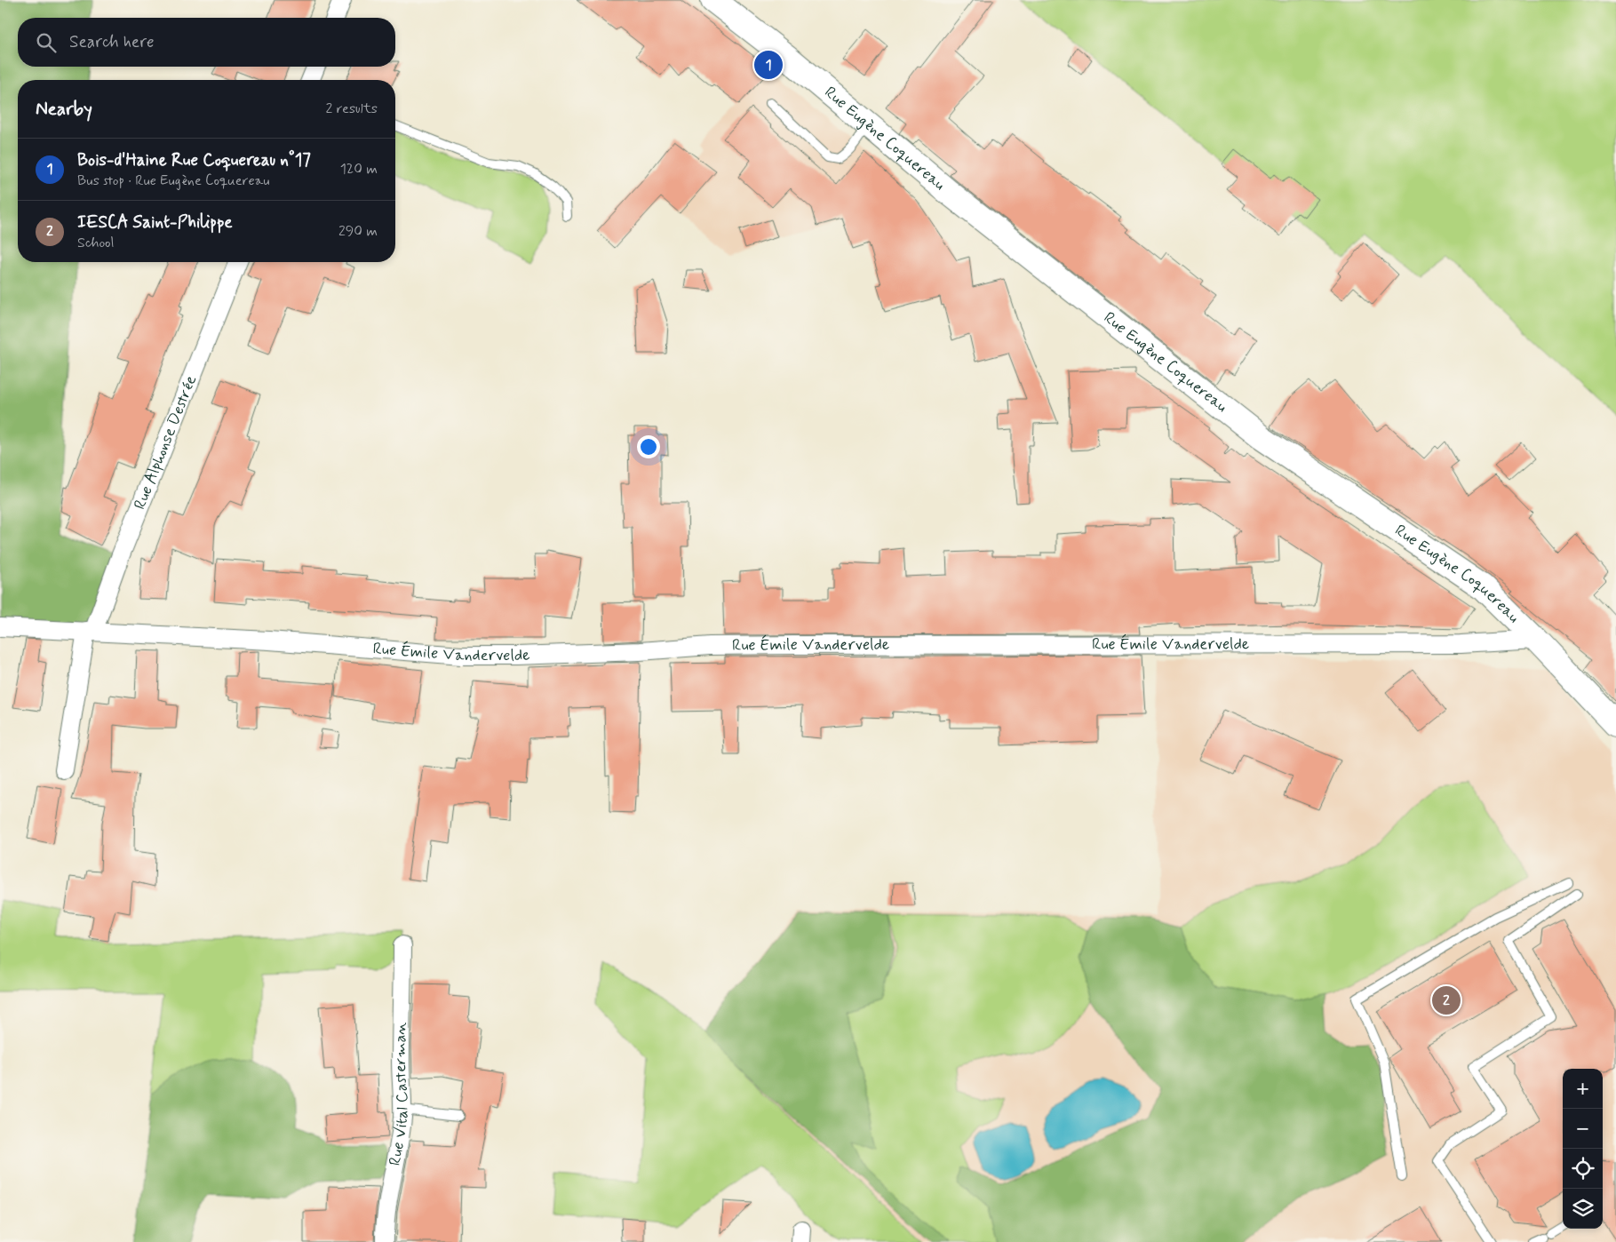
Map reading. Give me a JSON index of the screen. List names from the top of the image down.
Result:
{
  "streets": {
    "street": [
      "Rue Eugène Coquereau",
      "Rue Alphonse Destrée",
      "Rue Émile Vandervelde",
      "Rue Vital Casterman"
    ]
  },
  "crossings": [
    ["Rue Eugène Coquereau", "Rue Émile Vandervelde"],
    ["Rue Alphonse Destrée", "Rue Émile Vandervelde"]
  ],
  "page": {
    "search": "Search here",
    "pins": ["1", "2"],
    "heading": ["Nearby", "2 results"],
    "list": [
      {
        "mark": "1",
        "name": "Bois-d'Haine Rue Coquereau n°17",
        "note": "Bus stop · Rue Eugène Coquereau",
        "value": "120 m"
      },
      {
        "mark": "2",
        "name": "IESCA Saint-Philippe",
        "note": "School",
        "value": "290 m"
      }
    ],
    "map_buttons": ["+", "−"]
  }
}
